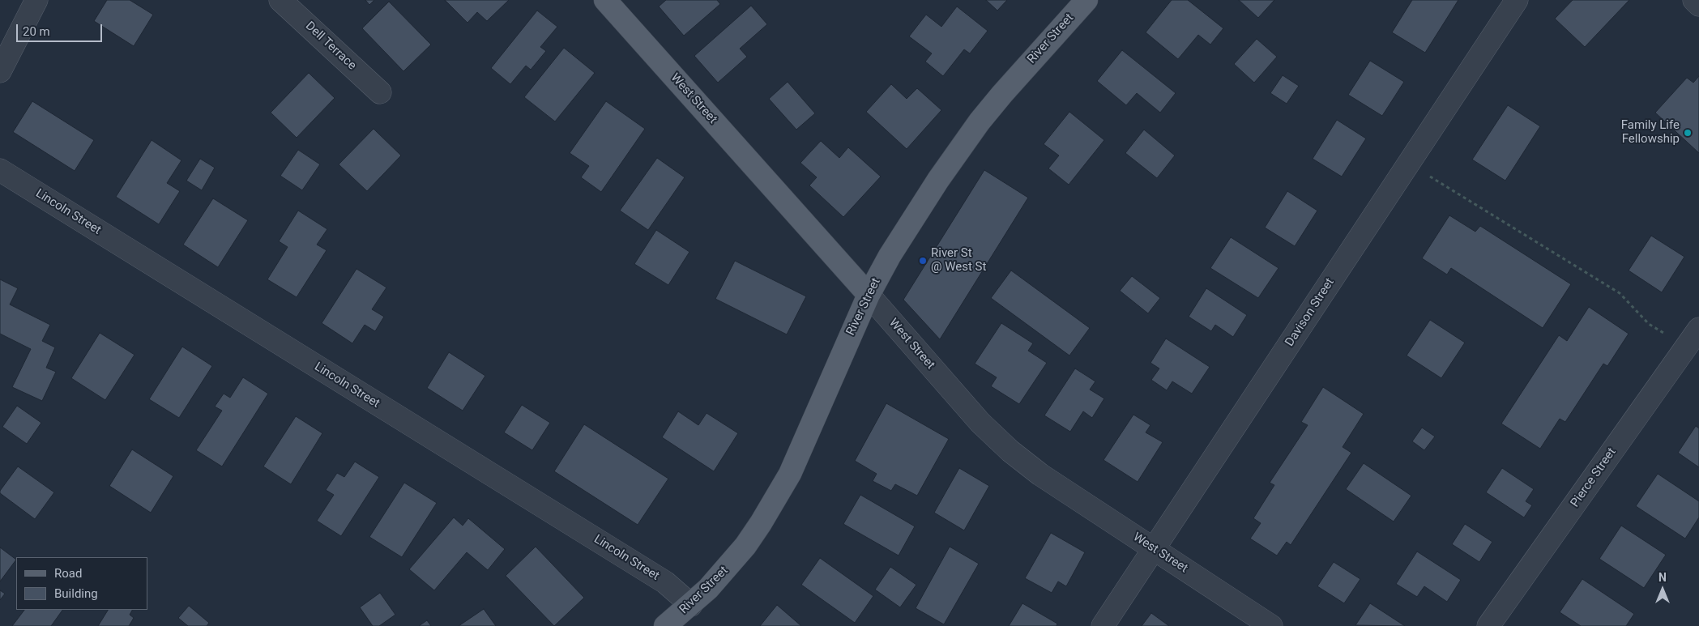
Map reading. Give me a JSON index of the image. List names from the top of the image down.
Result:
{
  "streets": {
    "main road": ["River Street", "West Street"],
    "street": [
      "Dell Terrace",
      "Lincoln Street",
      "Davison Street",
      "Pierce Street"
    ]
  },
  "crossings": [
    ["River Street", "West Street"],
    ["River Street", "Lincoln Street"],
    ["West Street", "Davison Street"]
  ],
  "places": ["Family Life Fellowship", "River St @ West St"],
  "legend": ["Road", "Building"],
  "scale_bar": "20 m",
  "north": "top"
}
